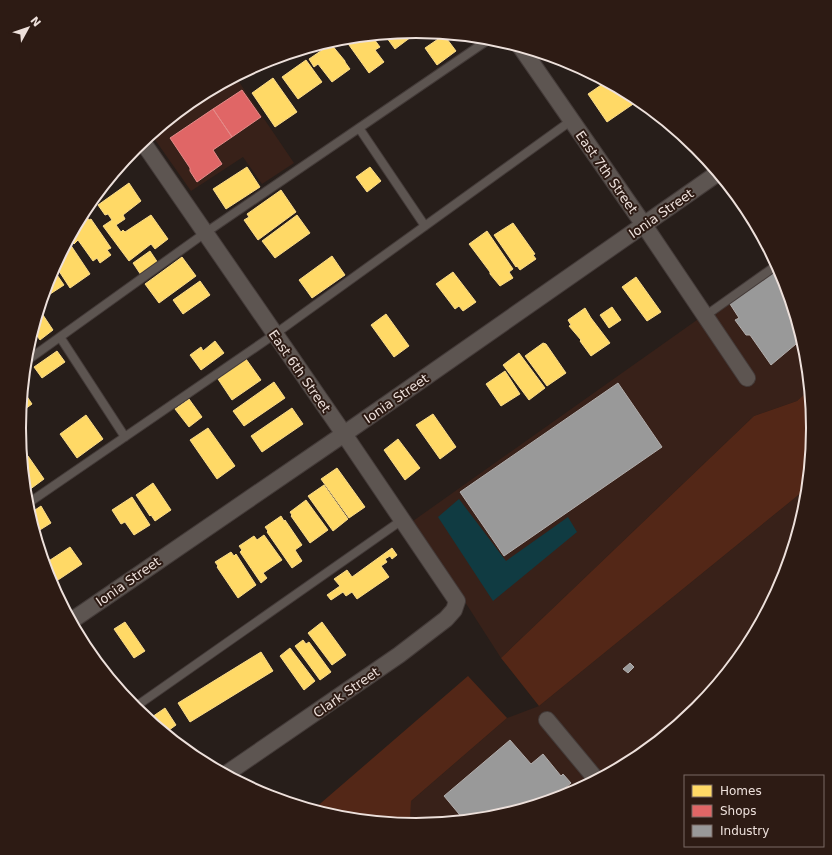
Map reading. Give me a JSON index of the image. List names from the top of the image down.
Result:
{
  "streets": {
    "street": [
      "East 7th Street",
      "Ionia Street",
      "East 6th Street",
      "Clark Street"
    ]
  },
  "crossings": [
    ["East 7th Street", "Ionia Street"],
    ["Ionia Street", "East 6th Street"],
    ["East 6th Street", "Clark Street"]
  ],
  "legend": ["Homes", "Shops", "Industry"],
  "north": "top right"
}
